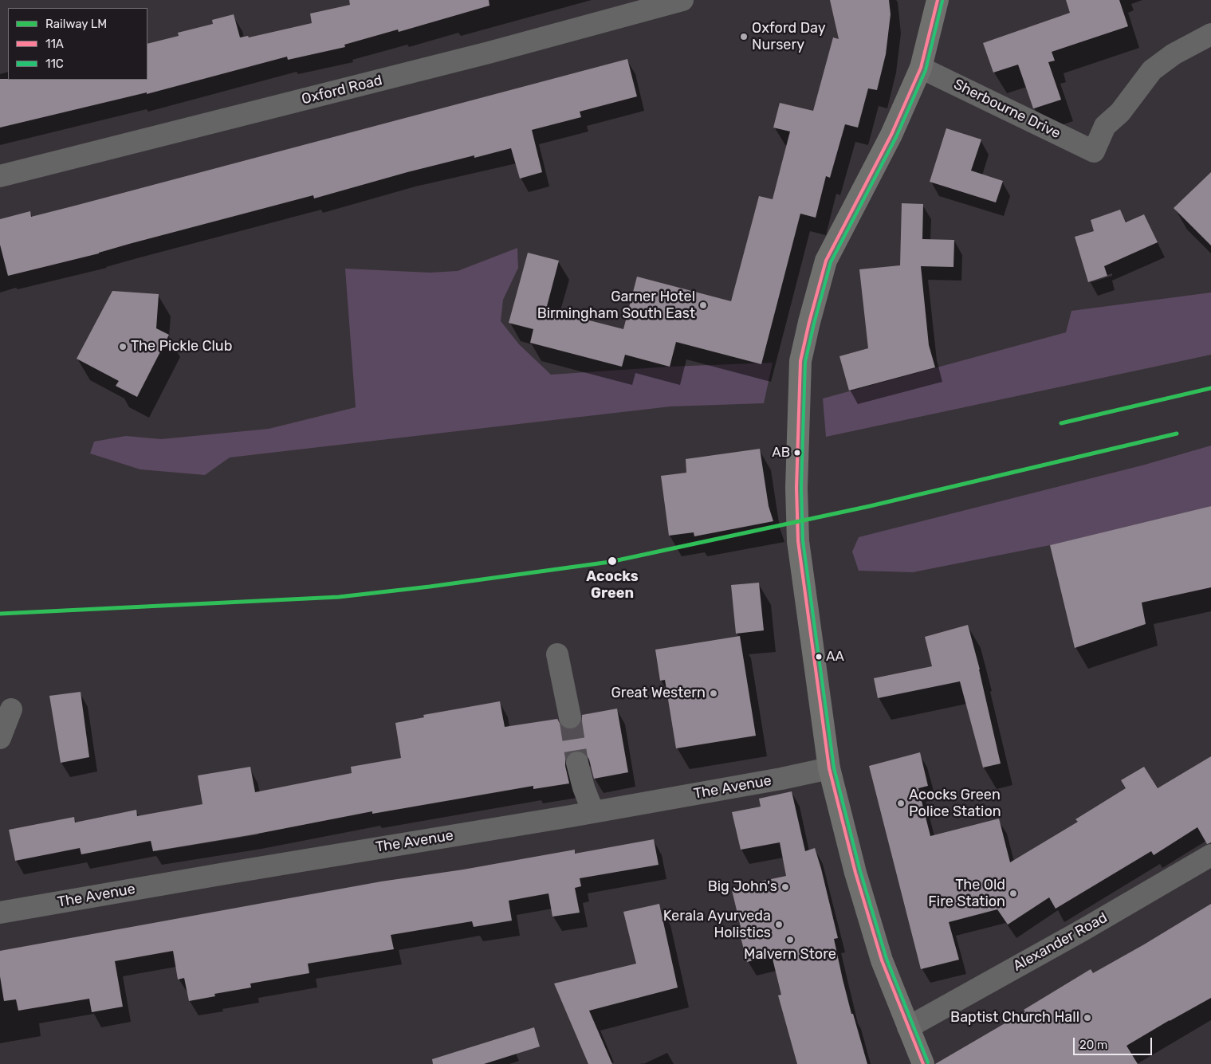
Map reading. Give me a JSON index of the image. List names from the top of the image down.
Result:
{
  "streets": {
    "street": [
      "Oxford Road",
      "Sherbourne Drive",
      "The Avenue",
      "Alexander Road"
    ]
  },
  "places": [
    "Oxford Day Nursery",
    "Garner Hotel Birmingham South East",
    "The Pickle Club",
    "AB",
    "Acocks Green",
    "AA",
    "Great Western",
    "Acocks Green Police Station",
    "Big John's",
    "The Old Fire Station",
    "Kerala Ayurveda Holistics",
    "Malvern Store",
    "Baptist Church Hall"
  ],
  "lines": ["transit line 11A", "transit line 11C", "rail line LM"],
  "legend": ["Railway LM", "11A", "11C"],
  "scale_bar": "20 m"
}
